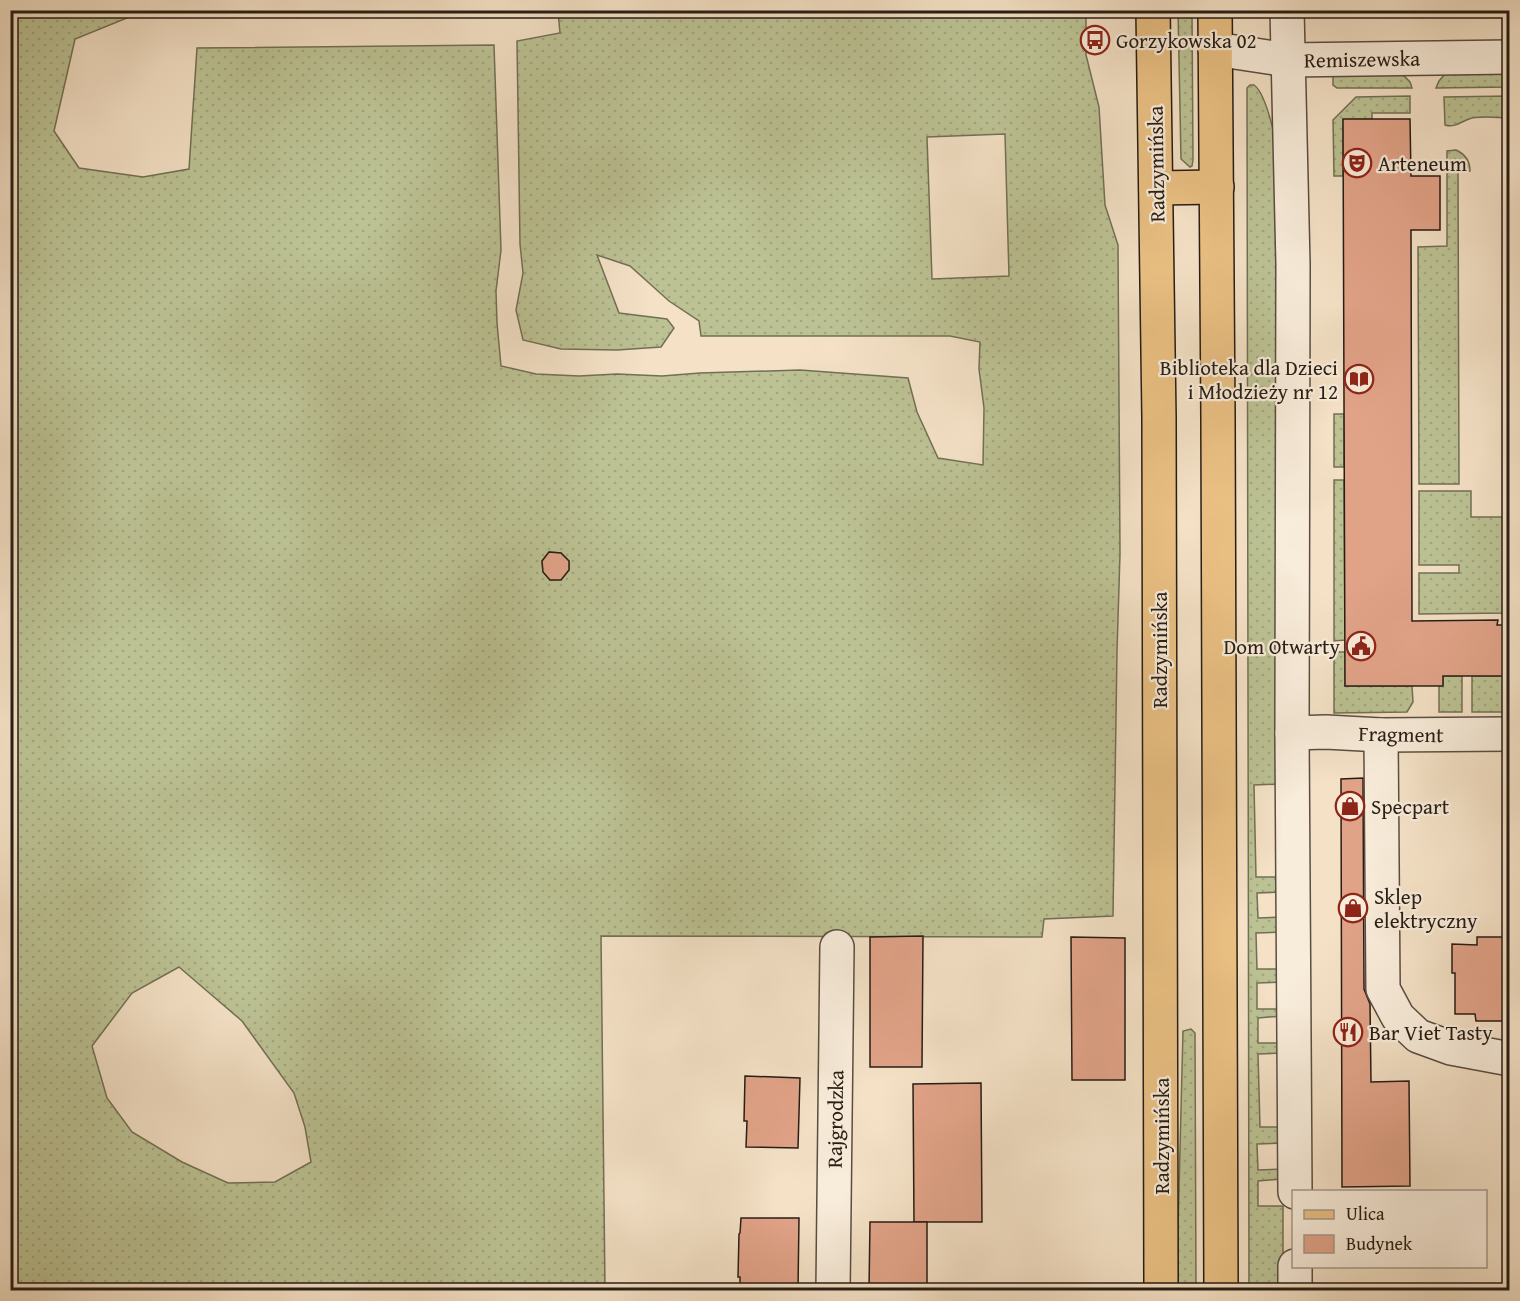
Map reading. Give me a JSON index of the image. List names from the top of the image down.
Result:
{
  "streets": {
    "main road": ["Radzymińska"],
    "street": ["Remiszewska", "Fragment", "Rajgrodzka"]
  },
  "places": {
    "bus stop": ["Gorzykowska 02"],
    "theatre": ["Arteneum"],
    "library": ["Biblioteka dla Dzieci i Młodzieży nr 12"],
    "public building": ["Dom Otwarty"],
    "shop": ["Specpart", "Sklep elektryczny"],
    "restaurant": ["Bar Viet Tasty"]
  },
  "legend": ["Ulica", "Budynek"]
}
